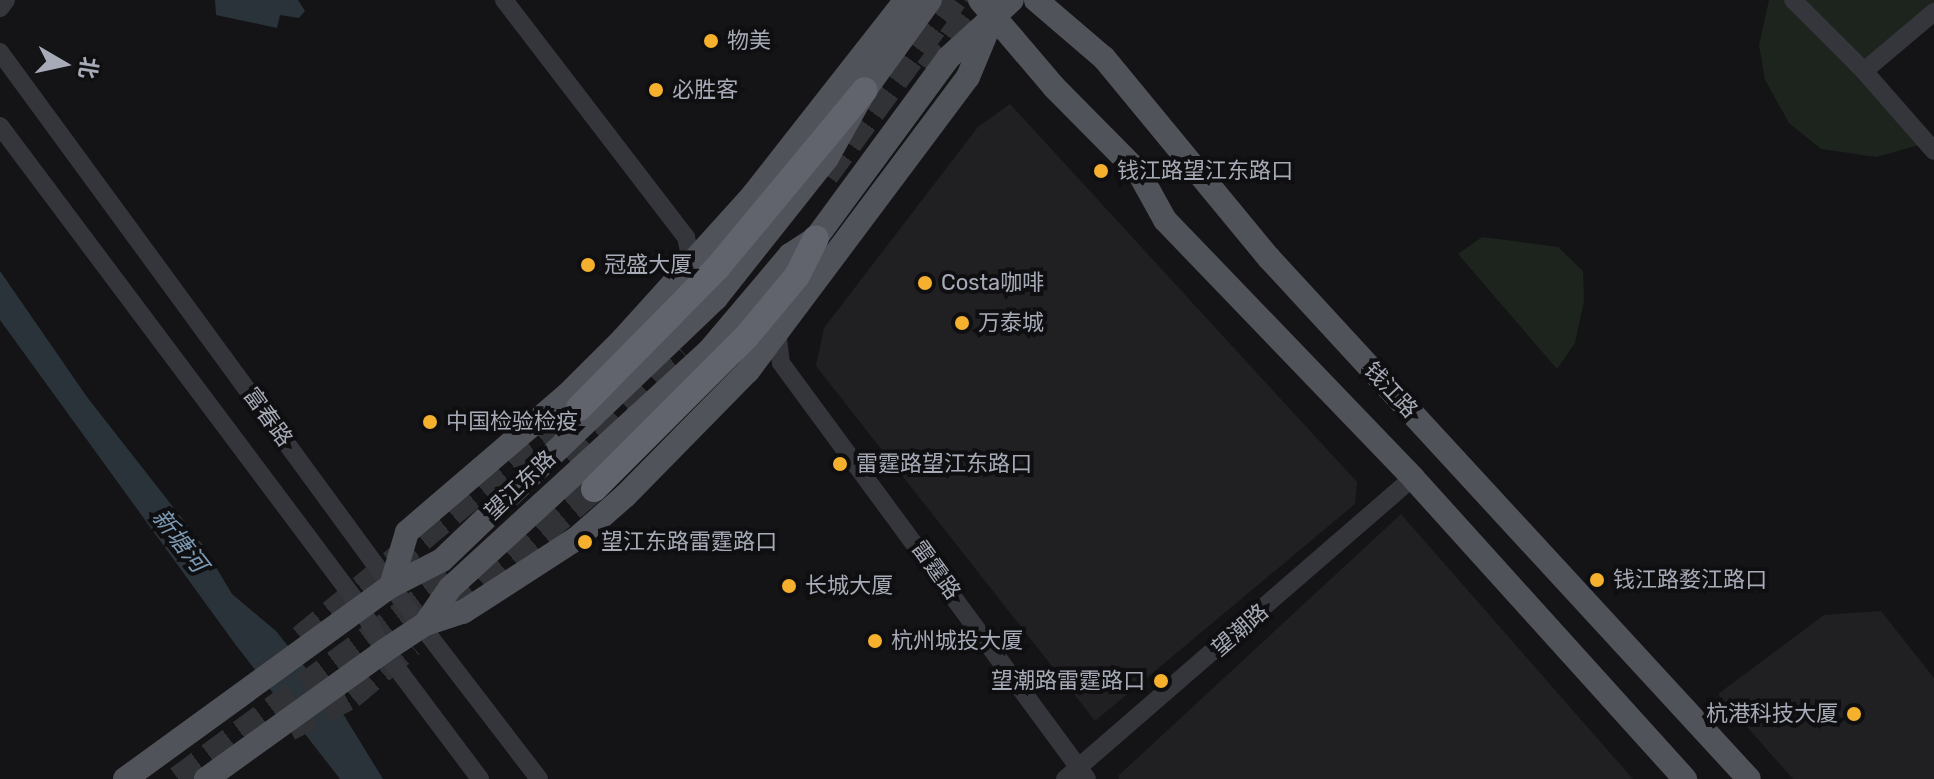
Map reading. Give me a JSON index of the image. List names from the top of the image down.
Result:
{
  "streets": {
    "main road": ["钱江路", "望江东路"],
    "street": ["富春路", "雷霆路", "望潮路"]
  },
  "crossings": [
    ["钱江路", "望江东路"],
    ["钱江路", "望潮路"],
    ["富春路", "望江东路"],
    ["雷霆路", "望潮路"]
  ],
  "water": ["新塘河"],
  "places": [
    "物美",
    "必胜客",
    "钱江路望江东路口",
    "冠盛大厦",
    "Costa咖啡",
    "万泰城",
    "中国检验检疫",
    "雷霆路望江东路口",
    "望江东路雷霆路口",
    "钱江路婺江路口",
    "长城大厦",
    "杭州城投大厦",
    "望潮路雷霆路口",
    "杭港科技大厦"
  ],
  "north": "right"
}
